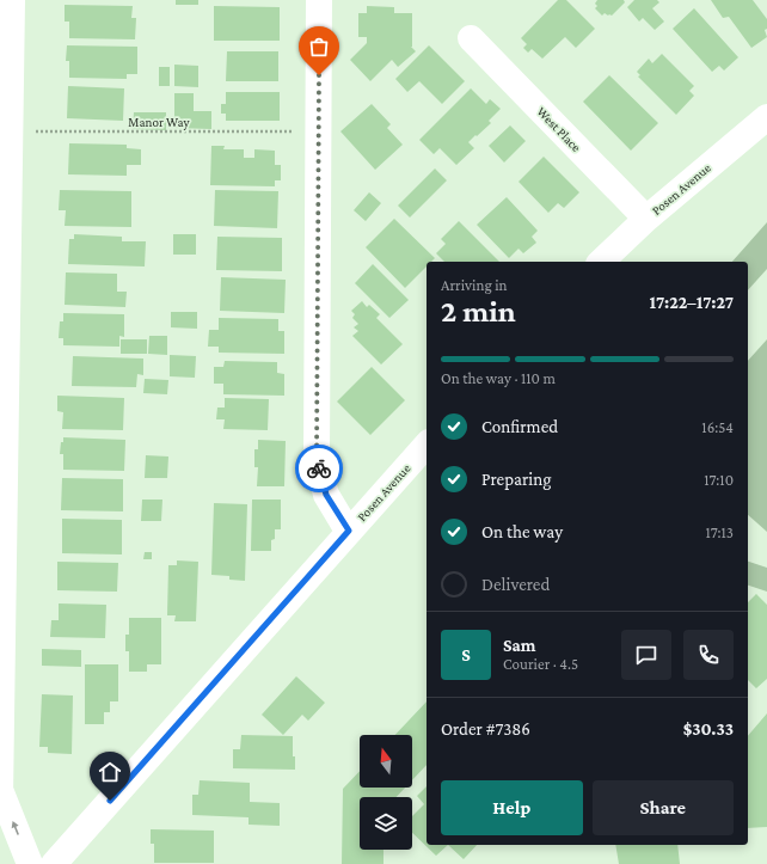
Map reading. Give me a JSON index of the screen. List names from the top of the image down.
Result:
{
  "streets": {
    "street": ["West Place", "Posen Avenue"],
    "path": ["Manor Way"]
  },
  "crossings": [
    ["West Place", "Posen Avenue"]
  ],
  "north": "top",
  "page": {
    "heading": ["2 min", "Arriving in", "17:22–17:27"],
    "panel": [
      "Sam",
      "Courier · 4.5",
      "Order #7386",
      "$30.33"
    ],
    "bar": "On the way · 110 m",
    "list": [
      ["Confirmed", "16:54"],
      ["Preparing", "17:10"],
      ["On the way", "17:13"],
      "Delivered"
    ],
    "round": "S",
    "buttons": ["Help", "Share"]
  }
}
